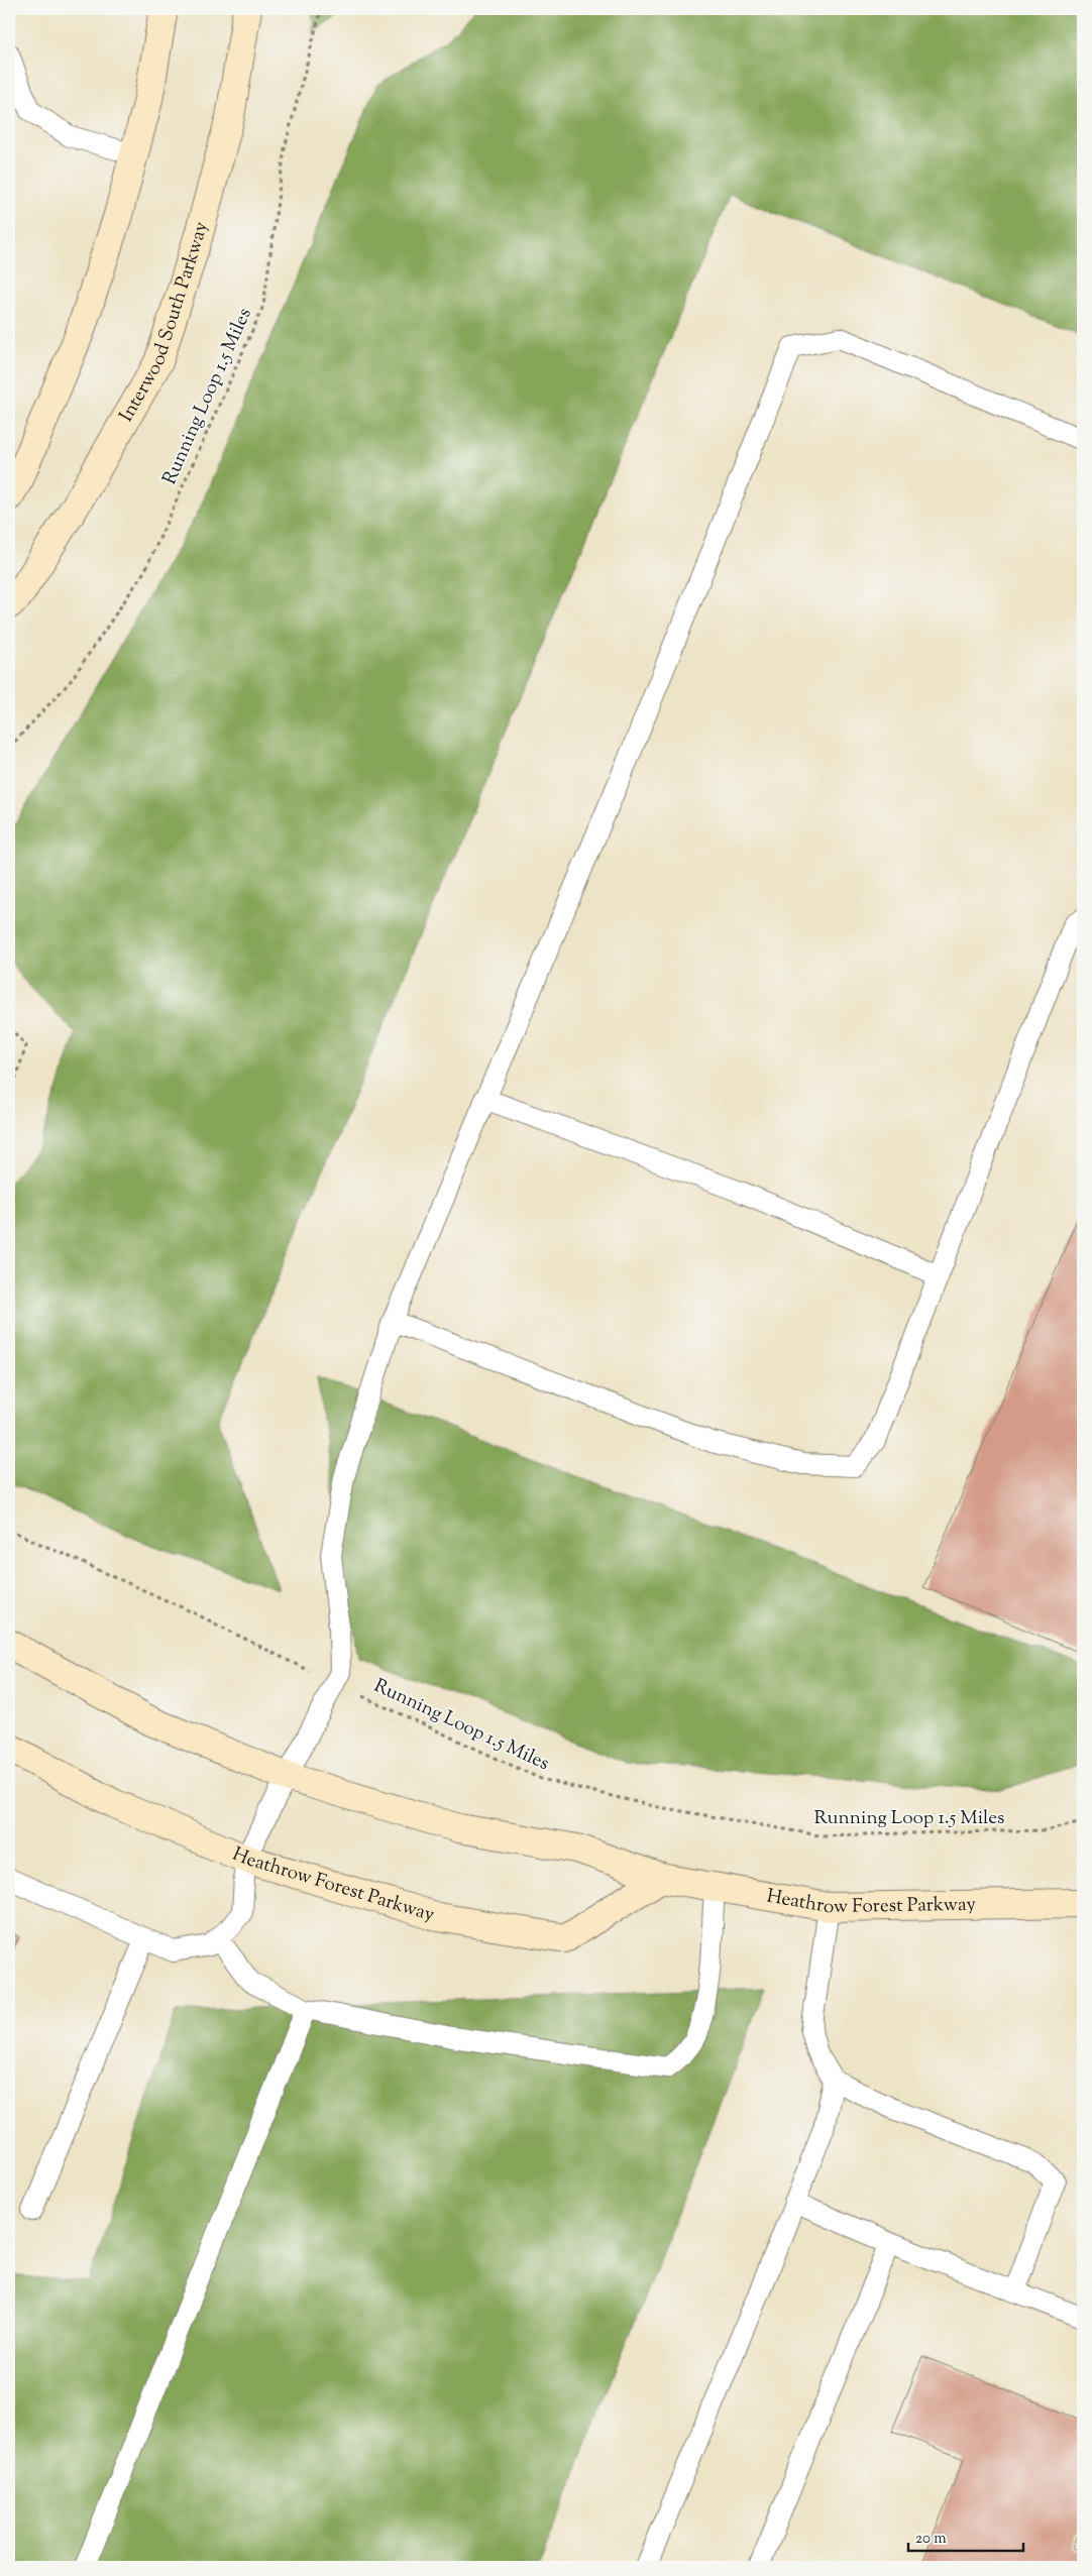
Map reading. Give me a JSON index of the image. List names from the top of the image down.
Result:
{
  "streets": {
    "street": ["Interwood South Parkway", "Heathrow Forest Parkway"],
    "path": ["Running Loop 1.5 Miles"]
  },
  "scale_bar": "20 m"
}
